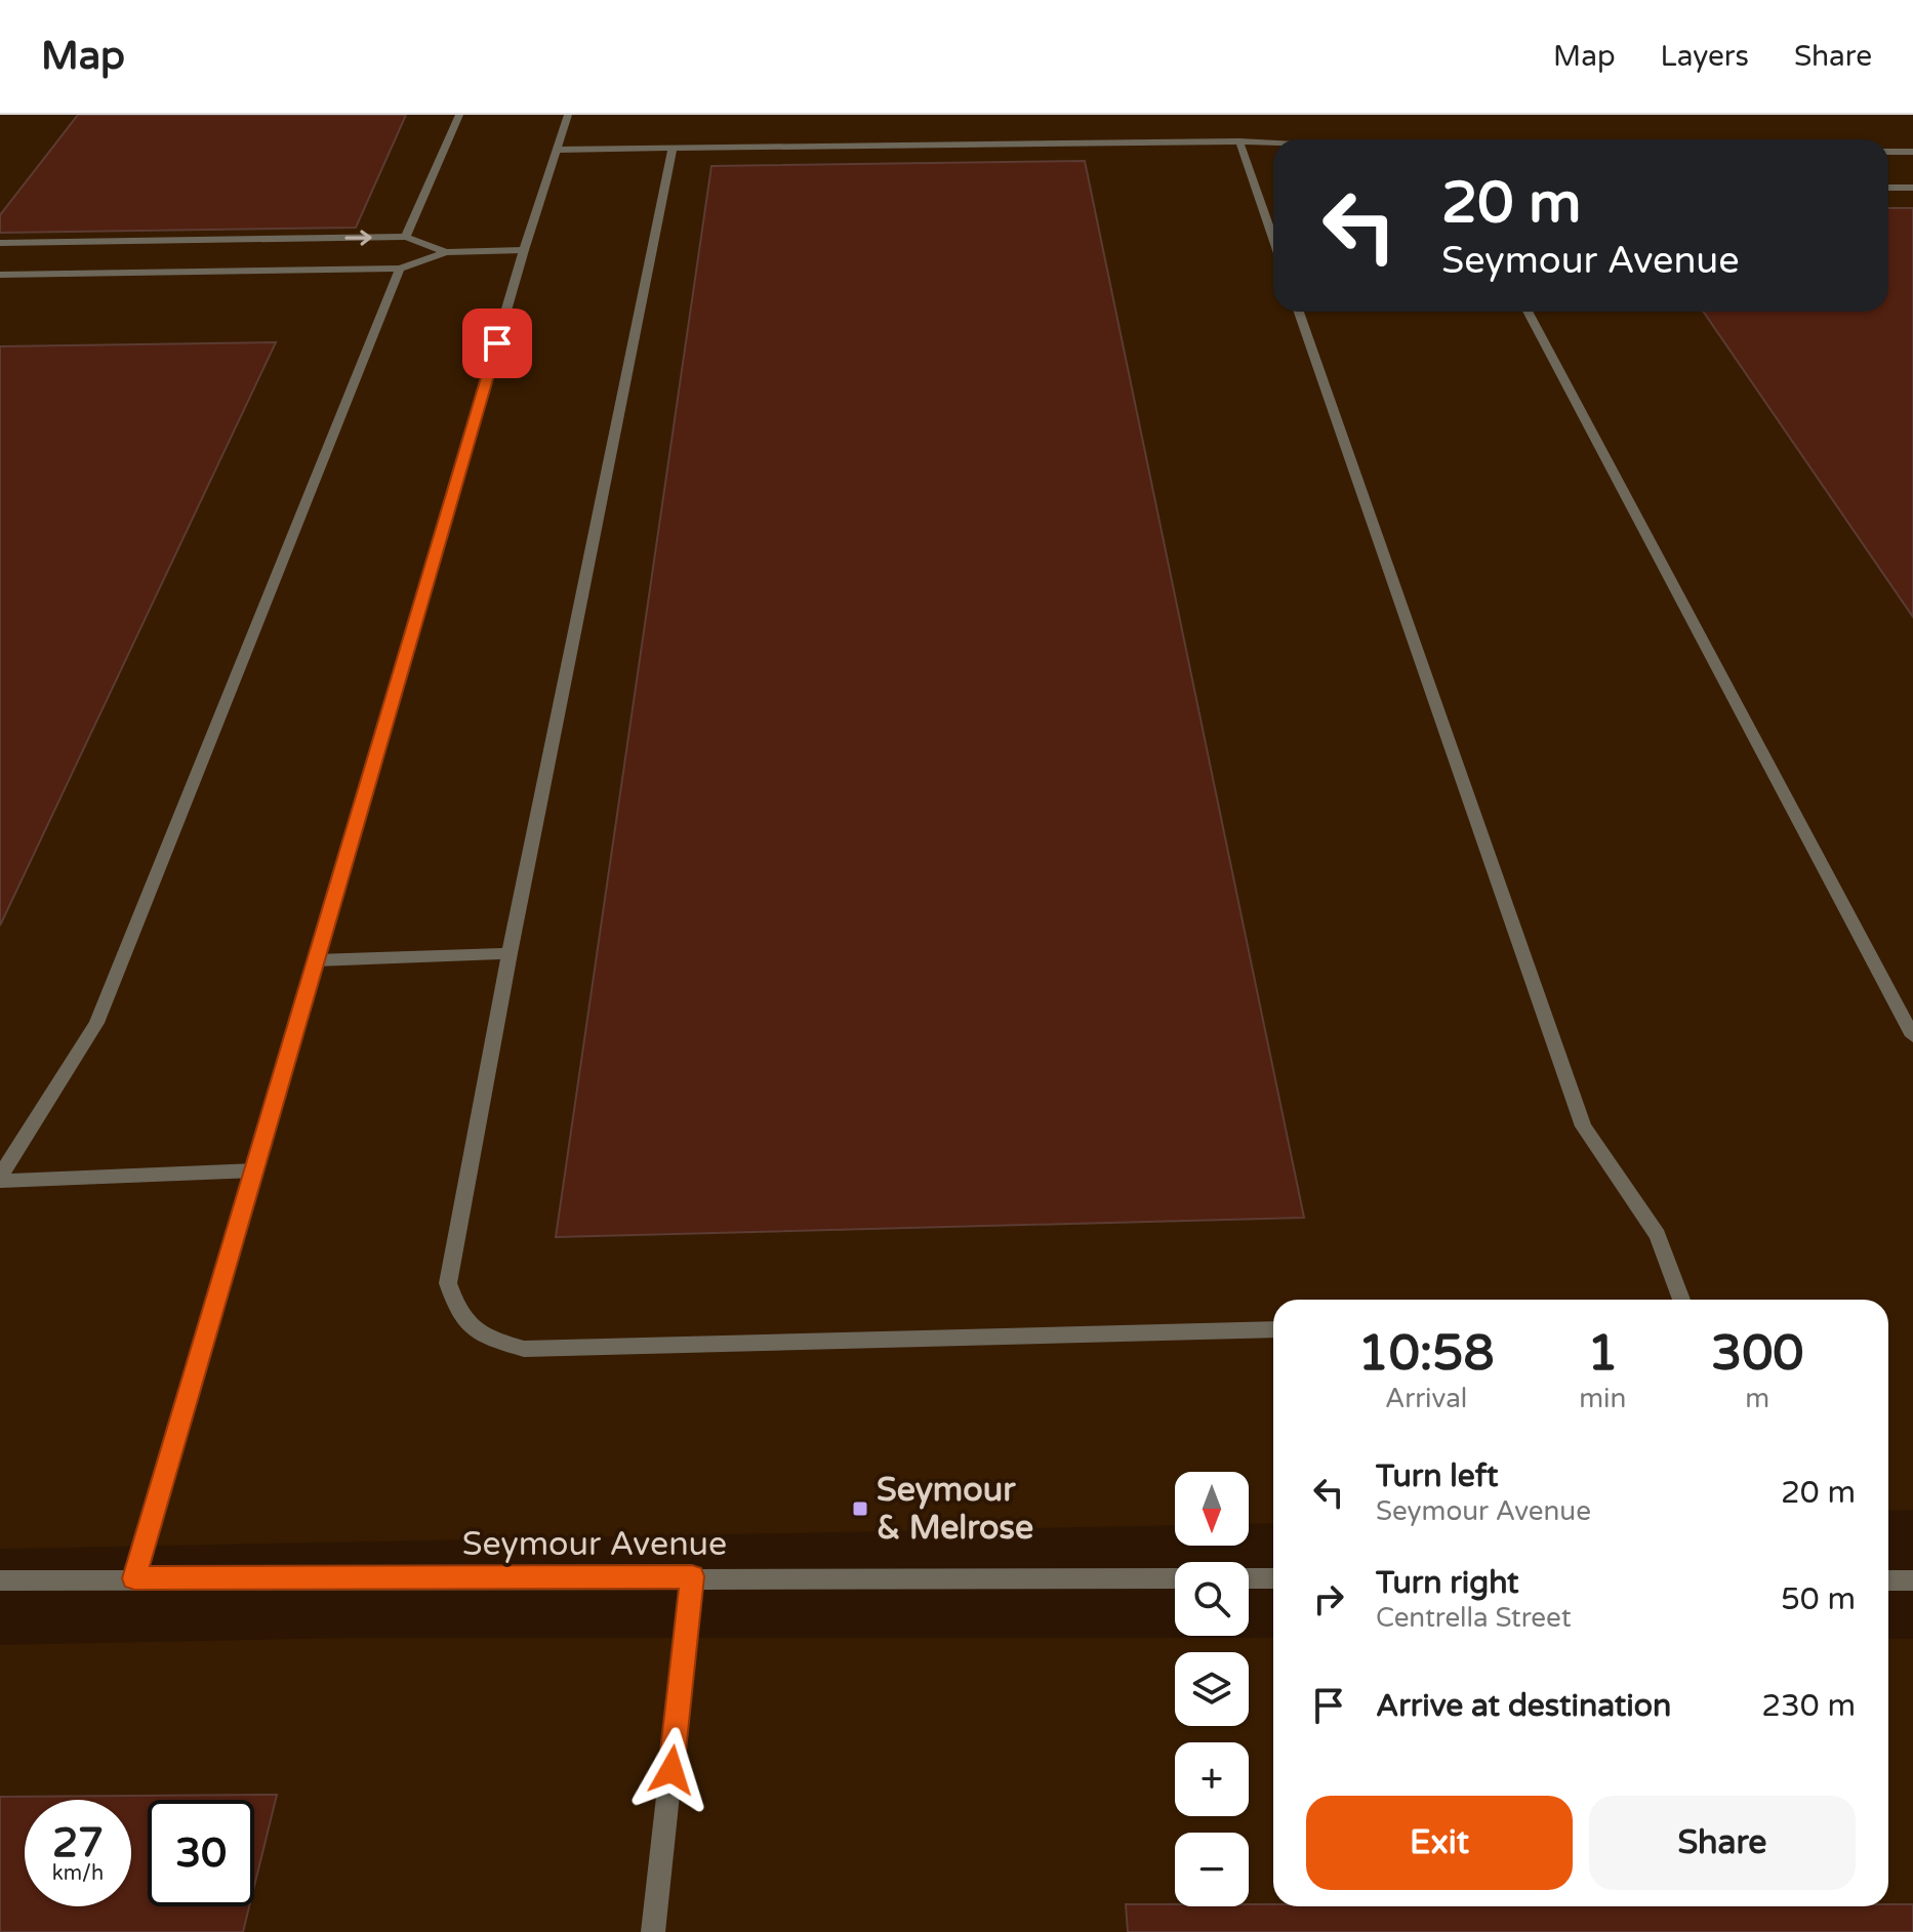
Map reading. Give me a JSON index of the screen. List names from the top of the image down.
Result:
{
  "streets": {
    "street": ["Seymour Avenue"]
  },
  "places": {
    "transit": ["Seymour & Melrose"]
  },
  "north": "bottom",
  "page": {
    "header": "Map",
    "nav": ["Map", "Layers", "Share"],
    "turn": ["20 m", "Seymour Avenue"],
    "eta": [
      "10:58",
      "Arrival",
      "1",
      "min",
      "300",
      "m"
    ],
    "list": [
      {
        "name": "Turn left",
        "note": "Seymour Avenue",
        "value": "20 m"
      },
      {
        "name": "Turn right",
        "note": "Centrella Street",
        "value": "50 m"
      },
      {
        "name": "Arrive at destination",
        "value": "230 m"
      }
    ],
    "map_buttons": ["+", "−"],
    "buttons": ["Exit", "Share"],
    "speed": "27 km/h",
    "limit": "30"
  }
}
